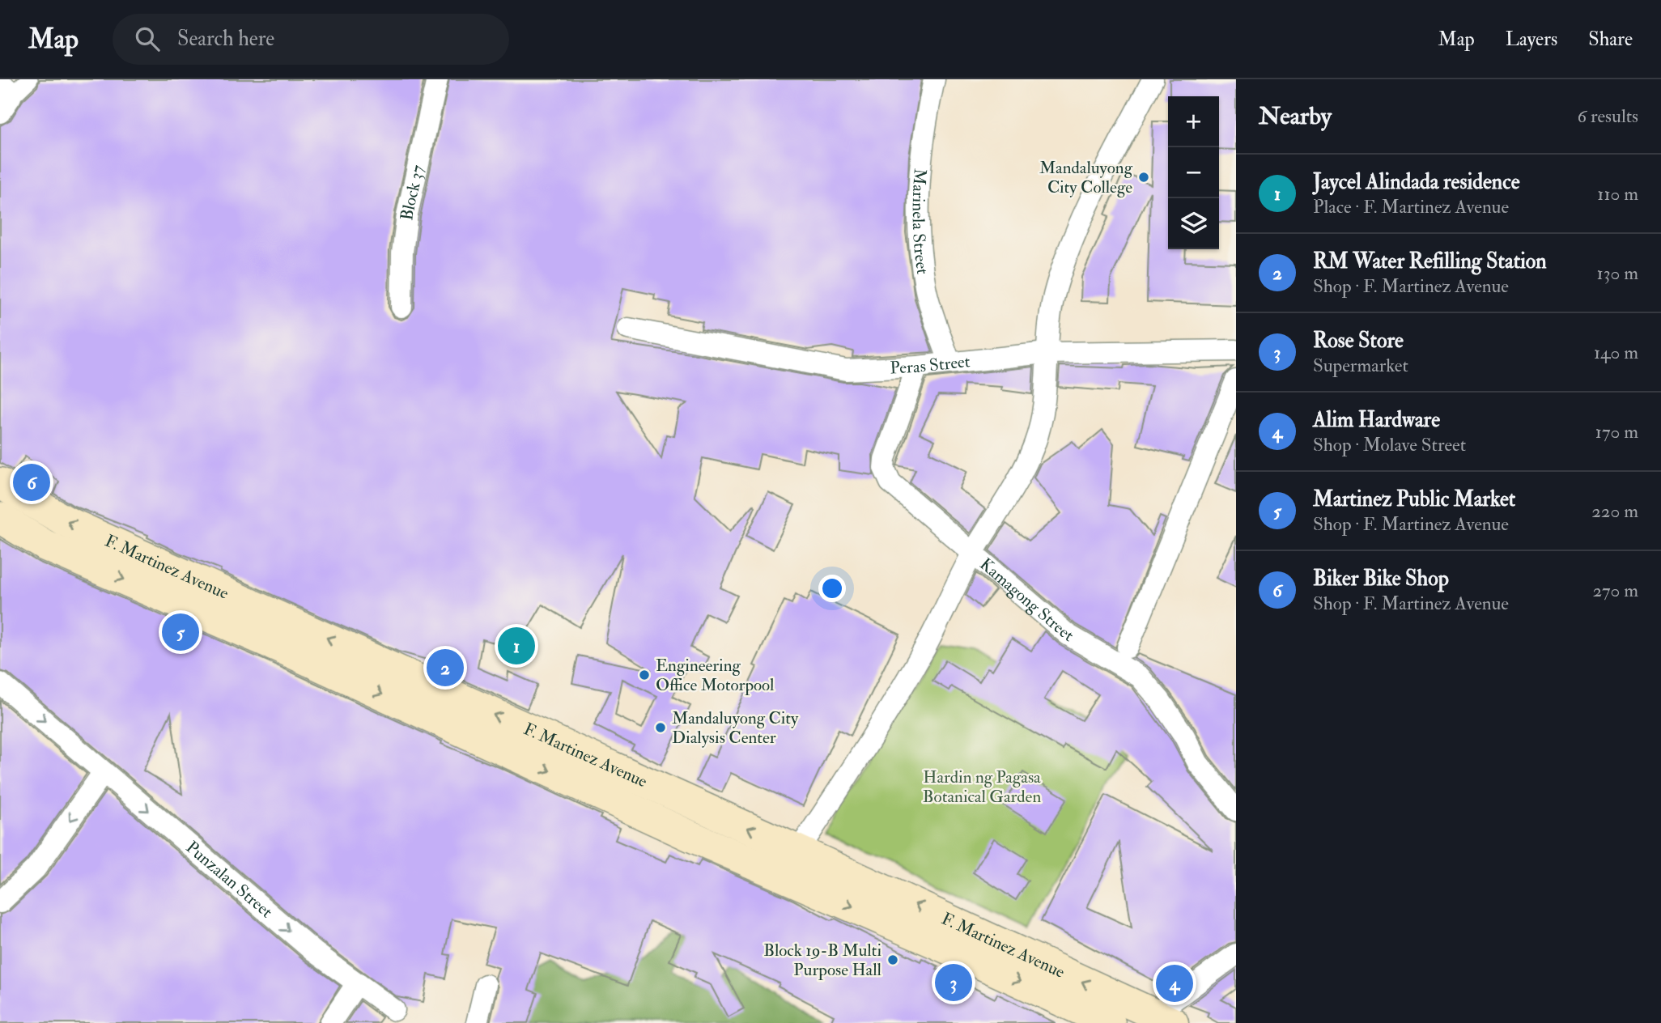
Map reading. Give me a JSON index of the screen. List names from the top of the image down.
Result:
{
  "streets": {
    "main road": ["F. Martinez Avenue"],
    "street": [
      "Block 37",
      "Marinela Street",
      "Peras Street",
      "Kamagong Street",
      "Punzalan Street"
    ]
  },
  "crossings": [
    ["Marinela Street", "Peras Street"],
    ["Peras Street", "Kamagong Street"]
  ],
  "one_way": ["Punzalan Street"],
  "parks": ["Hardin ng Pagasa Botanical Garden"],
  "places": [
    "Mandaluyong City College",
    "Engineering Office Motorpool",
    "Mandaluyong City Dialysis Center",
    "Block 19-B Multi Purpose Hall"
  ],
  "page": {
    "header": "Map",
    "search": "Search here",
    "nav": ["Map", "Layers", "Share"],
    "heading": ["Nearby", "6 results"],
    "map_buttons": ["+", "−"],
    "list": [
      {
        "mark": "1",
        "name": "Jaycel Alindada residence",
        "note": "Place · F. Martinez Avenue",
        "value": "110 m"
      },
      {
        "mark": "2",
        "name": "RM Water Refilling Station",
        "note": "Shop · F. Martinez Avenue",
        "value": "130 m"
      },
      {
        "mark": "3",
        "name": "Rose Store",
        "note": "Supermarket",
        "value": "140 m"
      },
      {
        "mark": "4",
        "name": "Alim Hardware",
        "note": "Shop · Molave Street",
        "value": "170 m"
      },
      {
        "mark": "5",
        "name": "Martinez Public Market",
        "note": "Shop · F. Martinez Avenue",
        "value": "220 m"
      },
      {
        "mark": "6",
        "name": "Biker Bike Shop",
        "note": "Shop · F. Martinez Avenue",
        "value": "270 m"
      }
    ],
    "pins": [
      "6",
      "5",
      "1",
      "2",
      "3",
      "4"
    ]
  }
}
